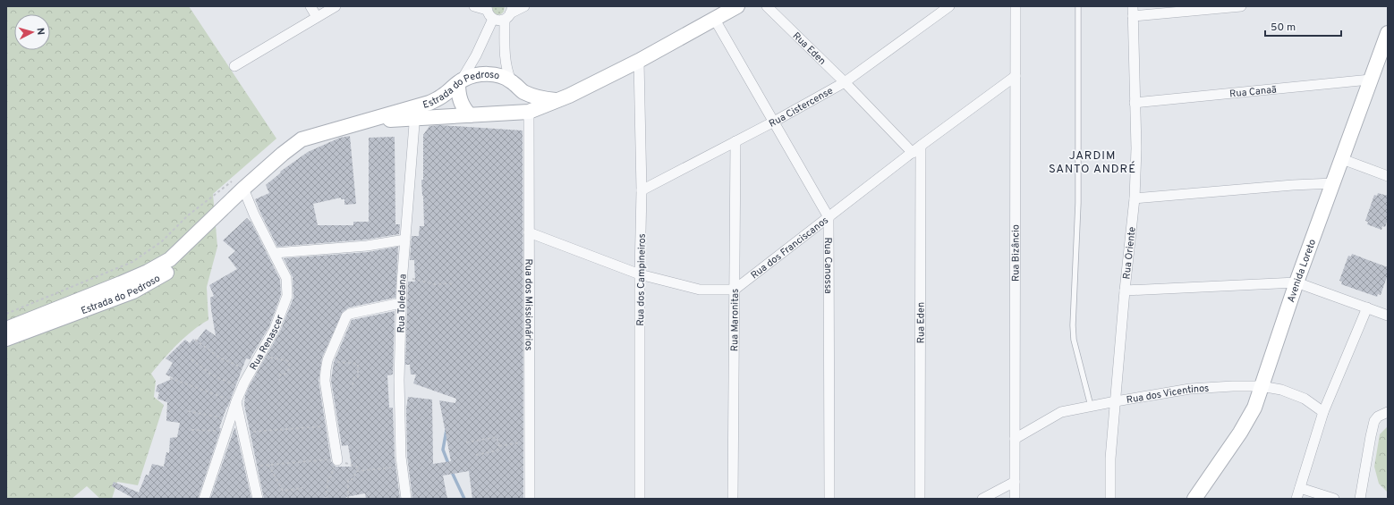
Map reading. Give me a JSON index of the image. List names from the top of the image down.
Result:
{
  "streets": {
    "main road": ["Estrada do Pedroso", "Avenida Loreto"],
    "street": [
      "Rua Eden",
      "Rua Canaã",
      "Rua Cistercense",
      "Rua dos Franciscanos",
      "Rua Bizâncio",
      "Rua Oriente",
      "Rua Canossa",
      "Rua dos Campineiros",
      "Rua Toledana",
      "Rua dos Missionários",
      "Rua Maronitas",
      "Rua Renascer",
      "Rua dos Vicentinos"
    ]
  },
  "crossings": [
    ["Rua Eden", "Rua Cistercense"],
    ["Rua Eden", "Rua dos Franciscanos"],
    ["Rua Canaã", "Rua Oriente"],
    ["Rua Canaã", "Avenida Loreto"],
    ["Estrada do Pedroso", "Rua Canossa"],
    ["Estrada do Pedroso", "Rua dos Campineiros"],
    ["Estrada do Pedroso", "Rua Toledana"],
    ["Estrada do Pedroso", "Rua dos Missionários"],
    ["Estrada do Pedroso", "Rua Renascer"],
    ["Rua Cistercense", "Rua Canossa"],
    ["Rua Cistercense", "Rua dos Campineiros"],
    ["Rua Cistercense", "Rua Maronitas"],
    ["Rua dos Franciscanos", "Rua Bizâncio"],
    ["Rua dos Franciscanos", "Rua Canossa"],
    ["Rua dos Franciscanos", "Rua Maronitas"],
    ["Rua Bizâncio", "Rua dos Vicentinos"],
    ["Rua Oriente", "Rua dos Vicentinos"],
    ["Avenida Loreto", "Rua dos Vicentinos"]
  ],
  "districts": ["JARDIM SANTO ANDRÉ"],
  "scale_bar": "50 m",
  "north": "right"
}
